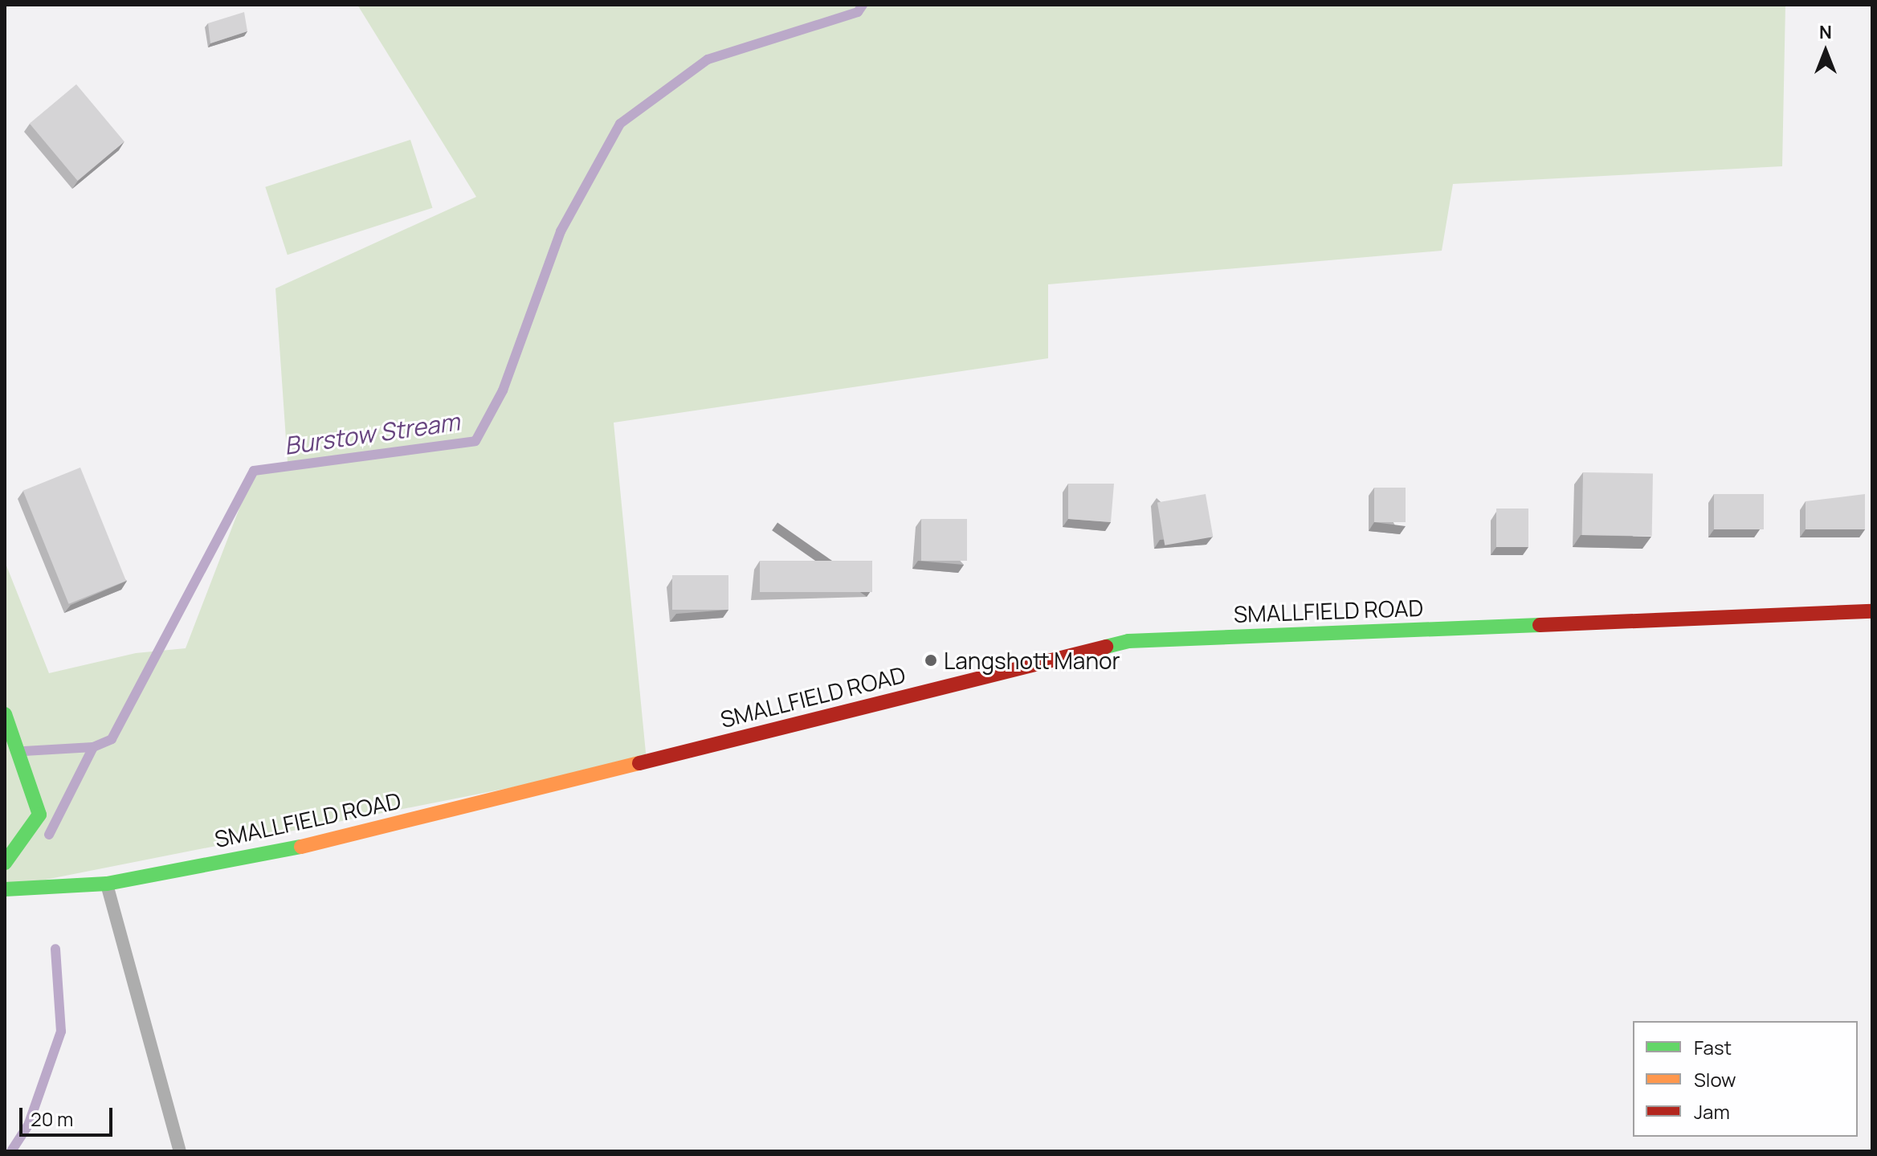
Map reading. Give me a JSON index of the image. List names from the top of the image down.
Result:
{
  "streets": {
    "street": ["SMALLFIELD ROAD"]
  },
  "water": ["Burstow Stream"],
  "places": ["Langshott Manor"],
  "legend": ["Fast", "Slow", "Jam"],
  "scale_bar": "20 m",
  "north": "top"
}
